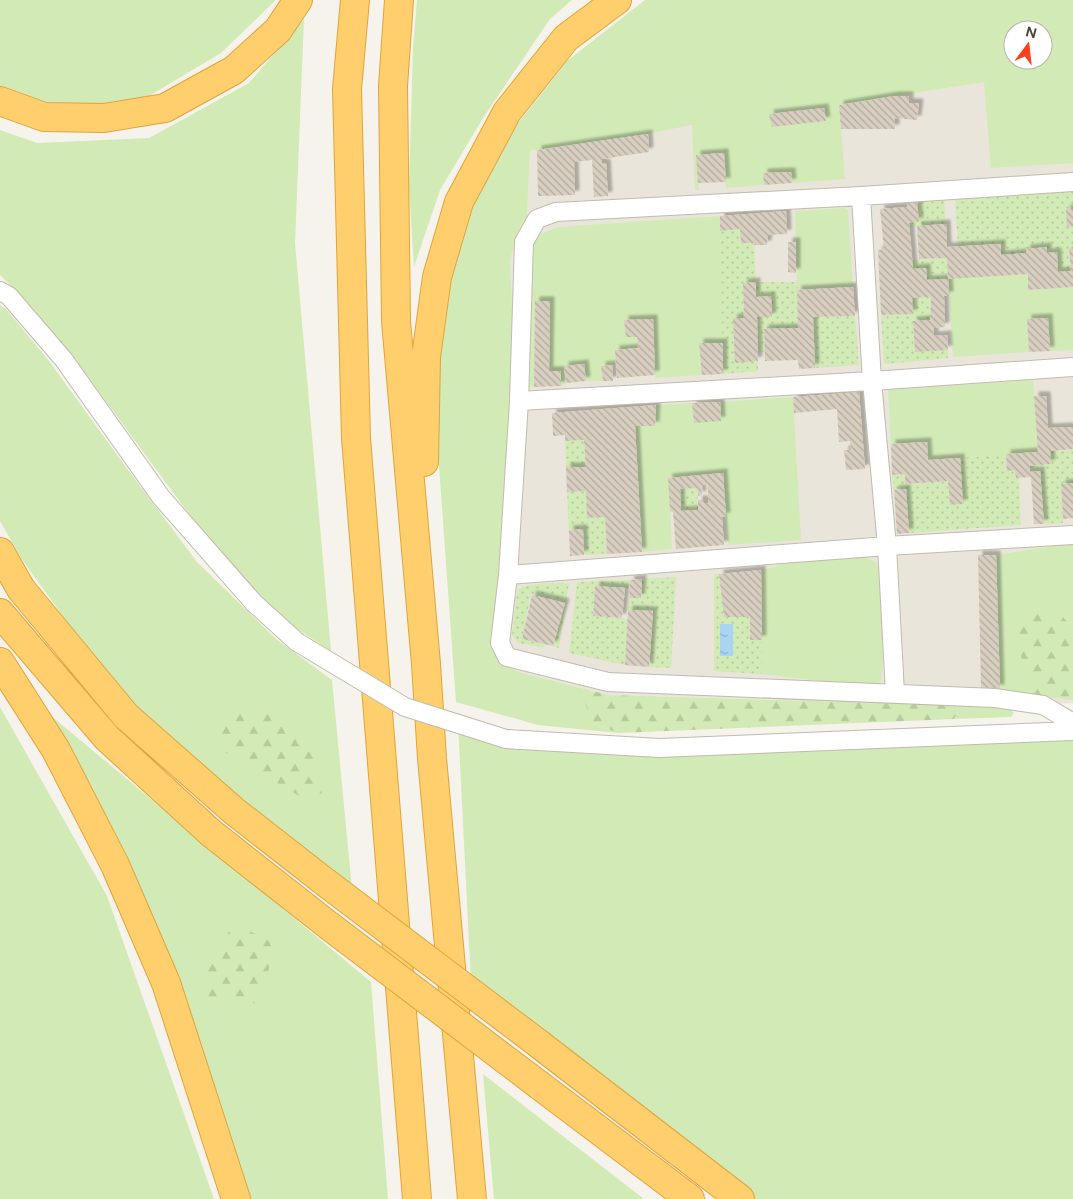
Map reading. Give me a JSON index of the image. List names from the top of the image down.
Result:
{
  "north": "top"
}
